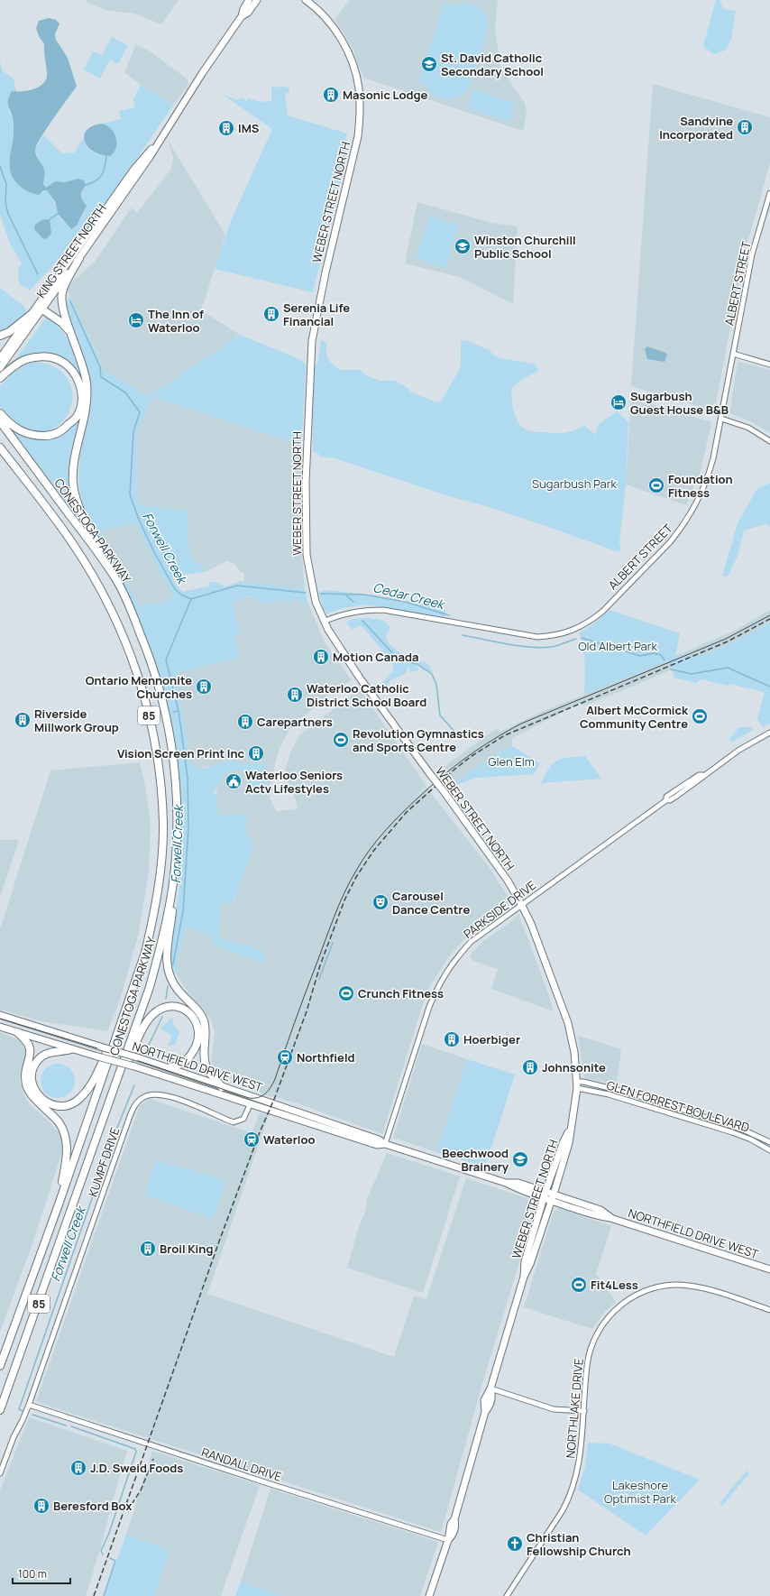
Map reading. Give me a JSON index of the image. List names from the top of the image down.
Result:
{
  "streets": {
    "highway": ["CONESTOGA PARKWAY", "85"],
    "main road": ["WEBER STREET NORTH", "KING STREET NORTH", "NORTHFIELD DRIVE WEST"],
    "street": [
      "ALBERT STREET",
      "PARKSIDE DRIVE",
      "GLEN FORREST BOULEVARD",
      "KUMPF DRIVE",
      "NORTHLAKE DRIVE",
      "RANDALL DRIVE"
    ]
  },
  "crossings": [
    ["WEBER STREET NORTH", "ALBERT STREET"],
    ["WEBER STREET NORTH", "PARKSIDE DRIVE"],
    ["WEBER STREET NORTH", "NORTHFIELD DRIVE WEST"],
    ["WEBER STREET NORTH", "GLEN FORREST BOULEVARD"],
    ["WEBER STREET NORTH", "RANDALL DRIVE"],
    ["PARKSIDE DRIVE", "NORTHFIELD DRIVE WEST"],
    ["NORTHFIELD DRIVE WEST", "KUMPF DRIVE"],
    ["KUMPF DRIVE", "RANDALL DRIVE"]
  ],
  "water": ["Forwell Creek", "Cedar Creek"],
  "parks": [
    "Sugarbush Park",
    "Old Albert Park",
    "Glen Elm",
    "Lakeshore Optimist Park"
  ],
  "places": {
    "school or university": ["St. David Catholic Secondary School", "Winston Churchill Public School", "Beechwood Brainery"],
    "building": [
      "Masonic Lodge",
      "Sandvine Incorporated",
      "IMS",
      "Serenia Life Financial",
      "Motion Canada",
      "Ontario Mennonite Churches",
      "Waterloo Catholic District School Board",
      "Riverside Millwork Group",
      "Carepartners",
      "Vision Screen Print Inc",
      "Hoerbiger",
      "Johnsonite",
      "Broil King",
      "J.D. Sweid Foods",
      "Beresford Box"
    ],
    "hotel": ["The Inn of Waterloo", "Sugarbush Guest House B&B"],
    "sports": [
      "Foundation Fitness",
      "Albert McCormick Community Centre",
      "Revolution Gymnastics and Sports Centre",
      "Crunch Fitness",
      "Fit4Less"
    ],
    "public building": ["Waterloo Seniors Actv Lifestyles"],
    "theatre": ["Carousel Dance Centre"],
    "station": ["Northfield", "Waterloo"],
    "church": ["Christian Fellowship Church"]
  },
  "scale_bar": "100 m"
}
